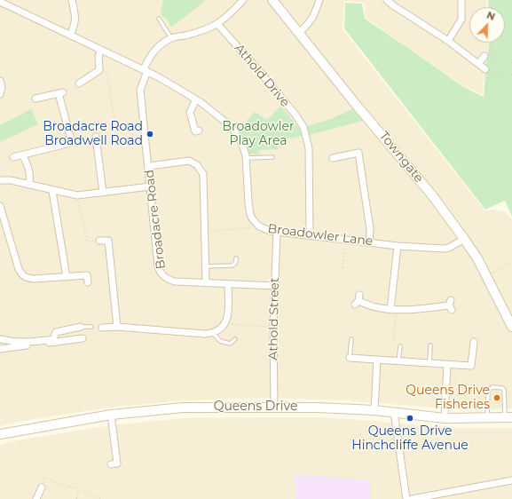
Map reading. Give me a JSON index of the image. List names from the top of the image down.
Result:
{
  "streets": {
    "street": [
      "Athold Drive",
      "Towngate",
      "Broadacre Road",
      "Broadowler Lane",
      "Athold Street",
      "Queens Drive"
    ]
  },
  "crossings": [
    ["Athold Drive", "Broadowler Lane"],
    ["Towngate", "Broadowler Lane"],
    ["Broadacre Road", "Broadowler Lane"],
    ["Broadacre Road", "Athold Street"],
    ["Broadowler Lane", "Athold Street"],
    ["Athold Street", "Queens Drive"]
  ],
  "parks": ["Broadowler Play Area"],
  "places": ["Broadacre Road Broadwell Road", "Queens Drive Fisheries", "Queens Drive Hinchcliffe Avenue"],
  "north": "top right"
}
